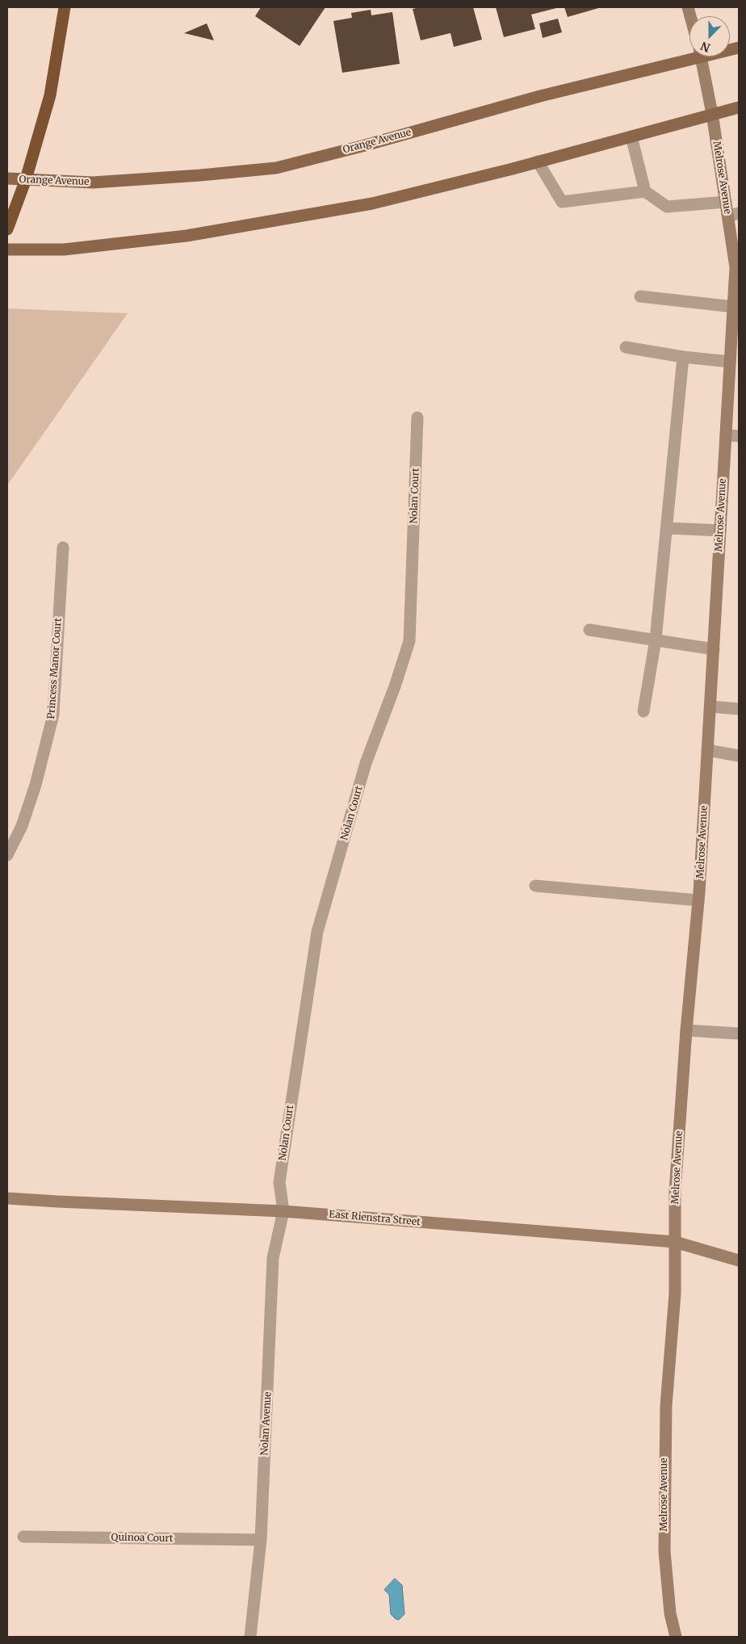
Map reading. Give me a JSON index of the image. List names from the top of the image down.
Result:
{
  "streets": {
    "main road": ["Orange Avenue"],
    "street": [
      "Melrose Avenue",
      "Nolan Court",
      "Princess Manor Court",
      "East Rienstra Street",
      "Nolan Avenue",
      "Quinoa Court"
    ]
  },
  "crossings": [
    ["Melrose Avenue", "East Rienstra Street"],
    ["Nolan Court", "East Rienstra Street"],
    ["Nolan Court", "Nolan Avenue"],
    ["East Rienstra Street", "Nolan Avenue"],
    ["Nolan Avenue", "Quinoa Court"]
  ],
  "north": "bottom"
}
